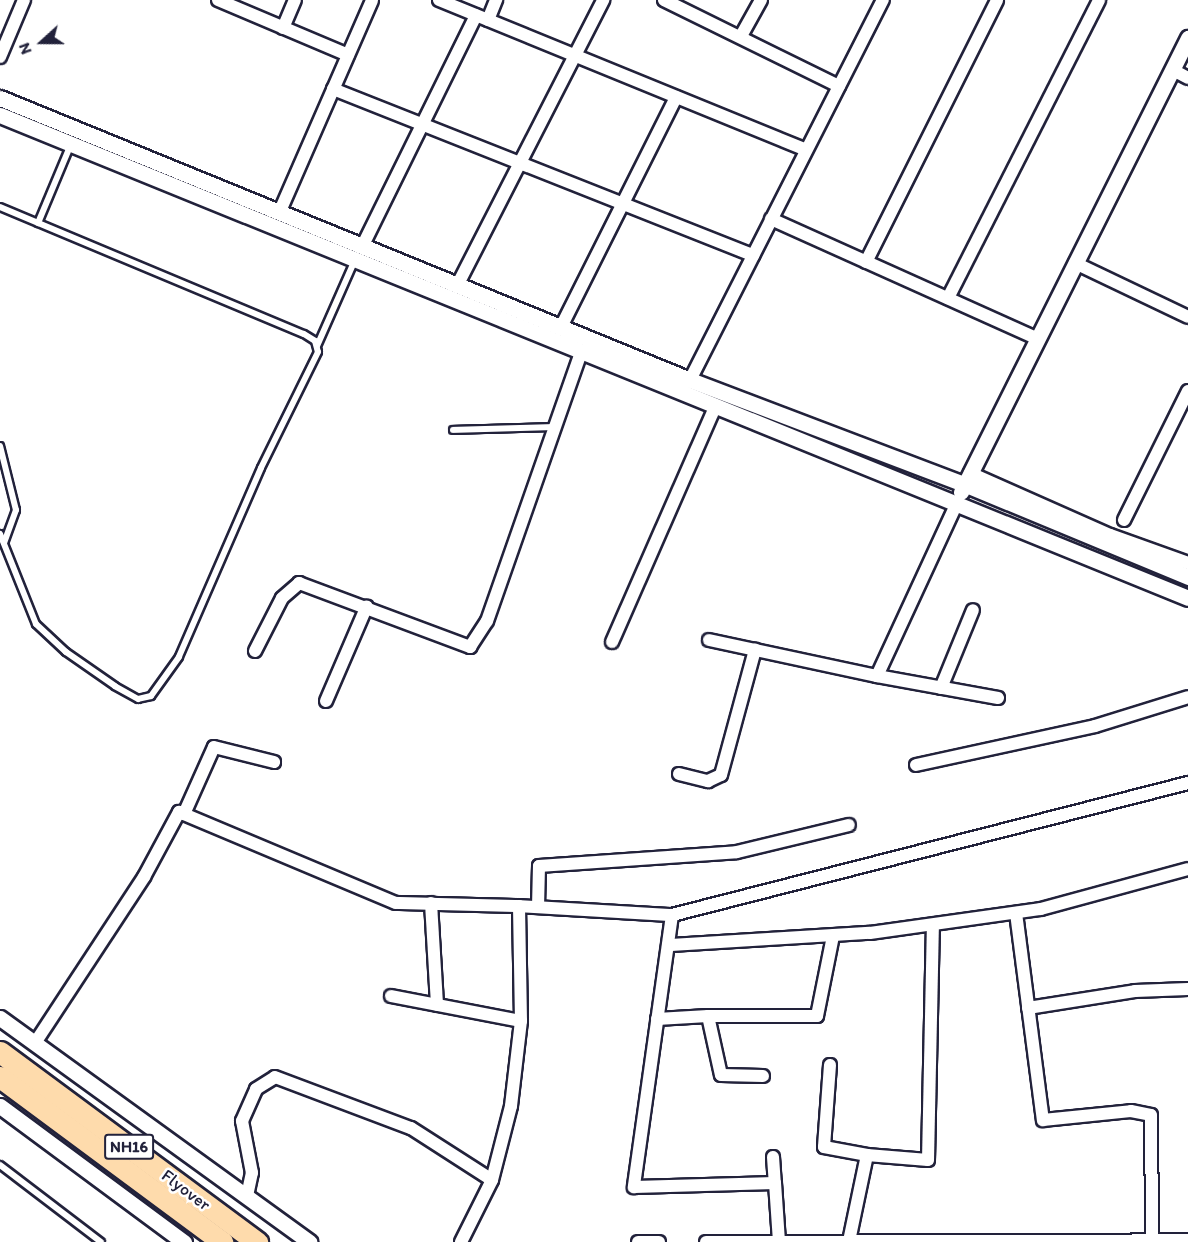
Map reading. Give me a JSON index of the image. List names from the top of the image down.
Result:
{
  "streets": {
    "highway": ["NH16", "Flyover"]
  },
  "north": "left"
}
